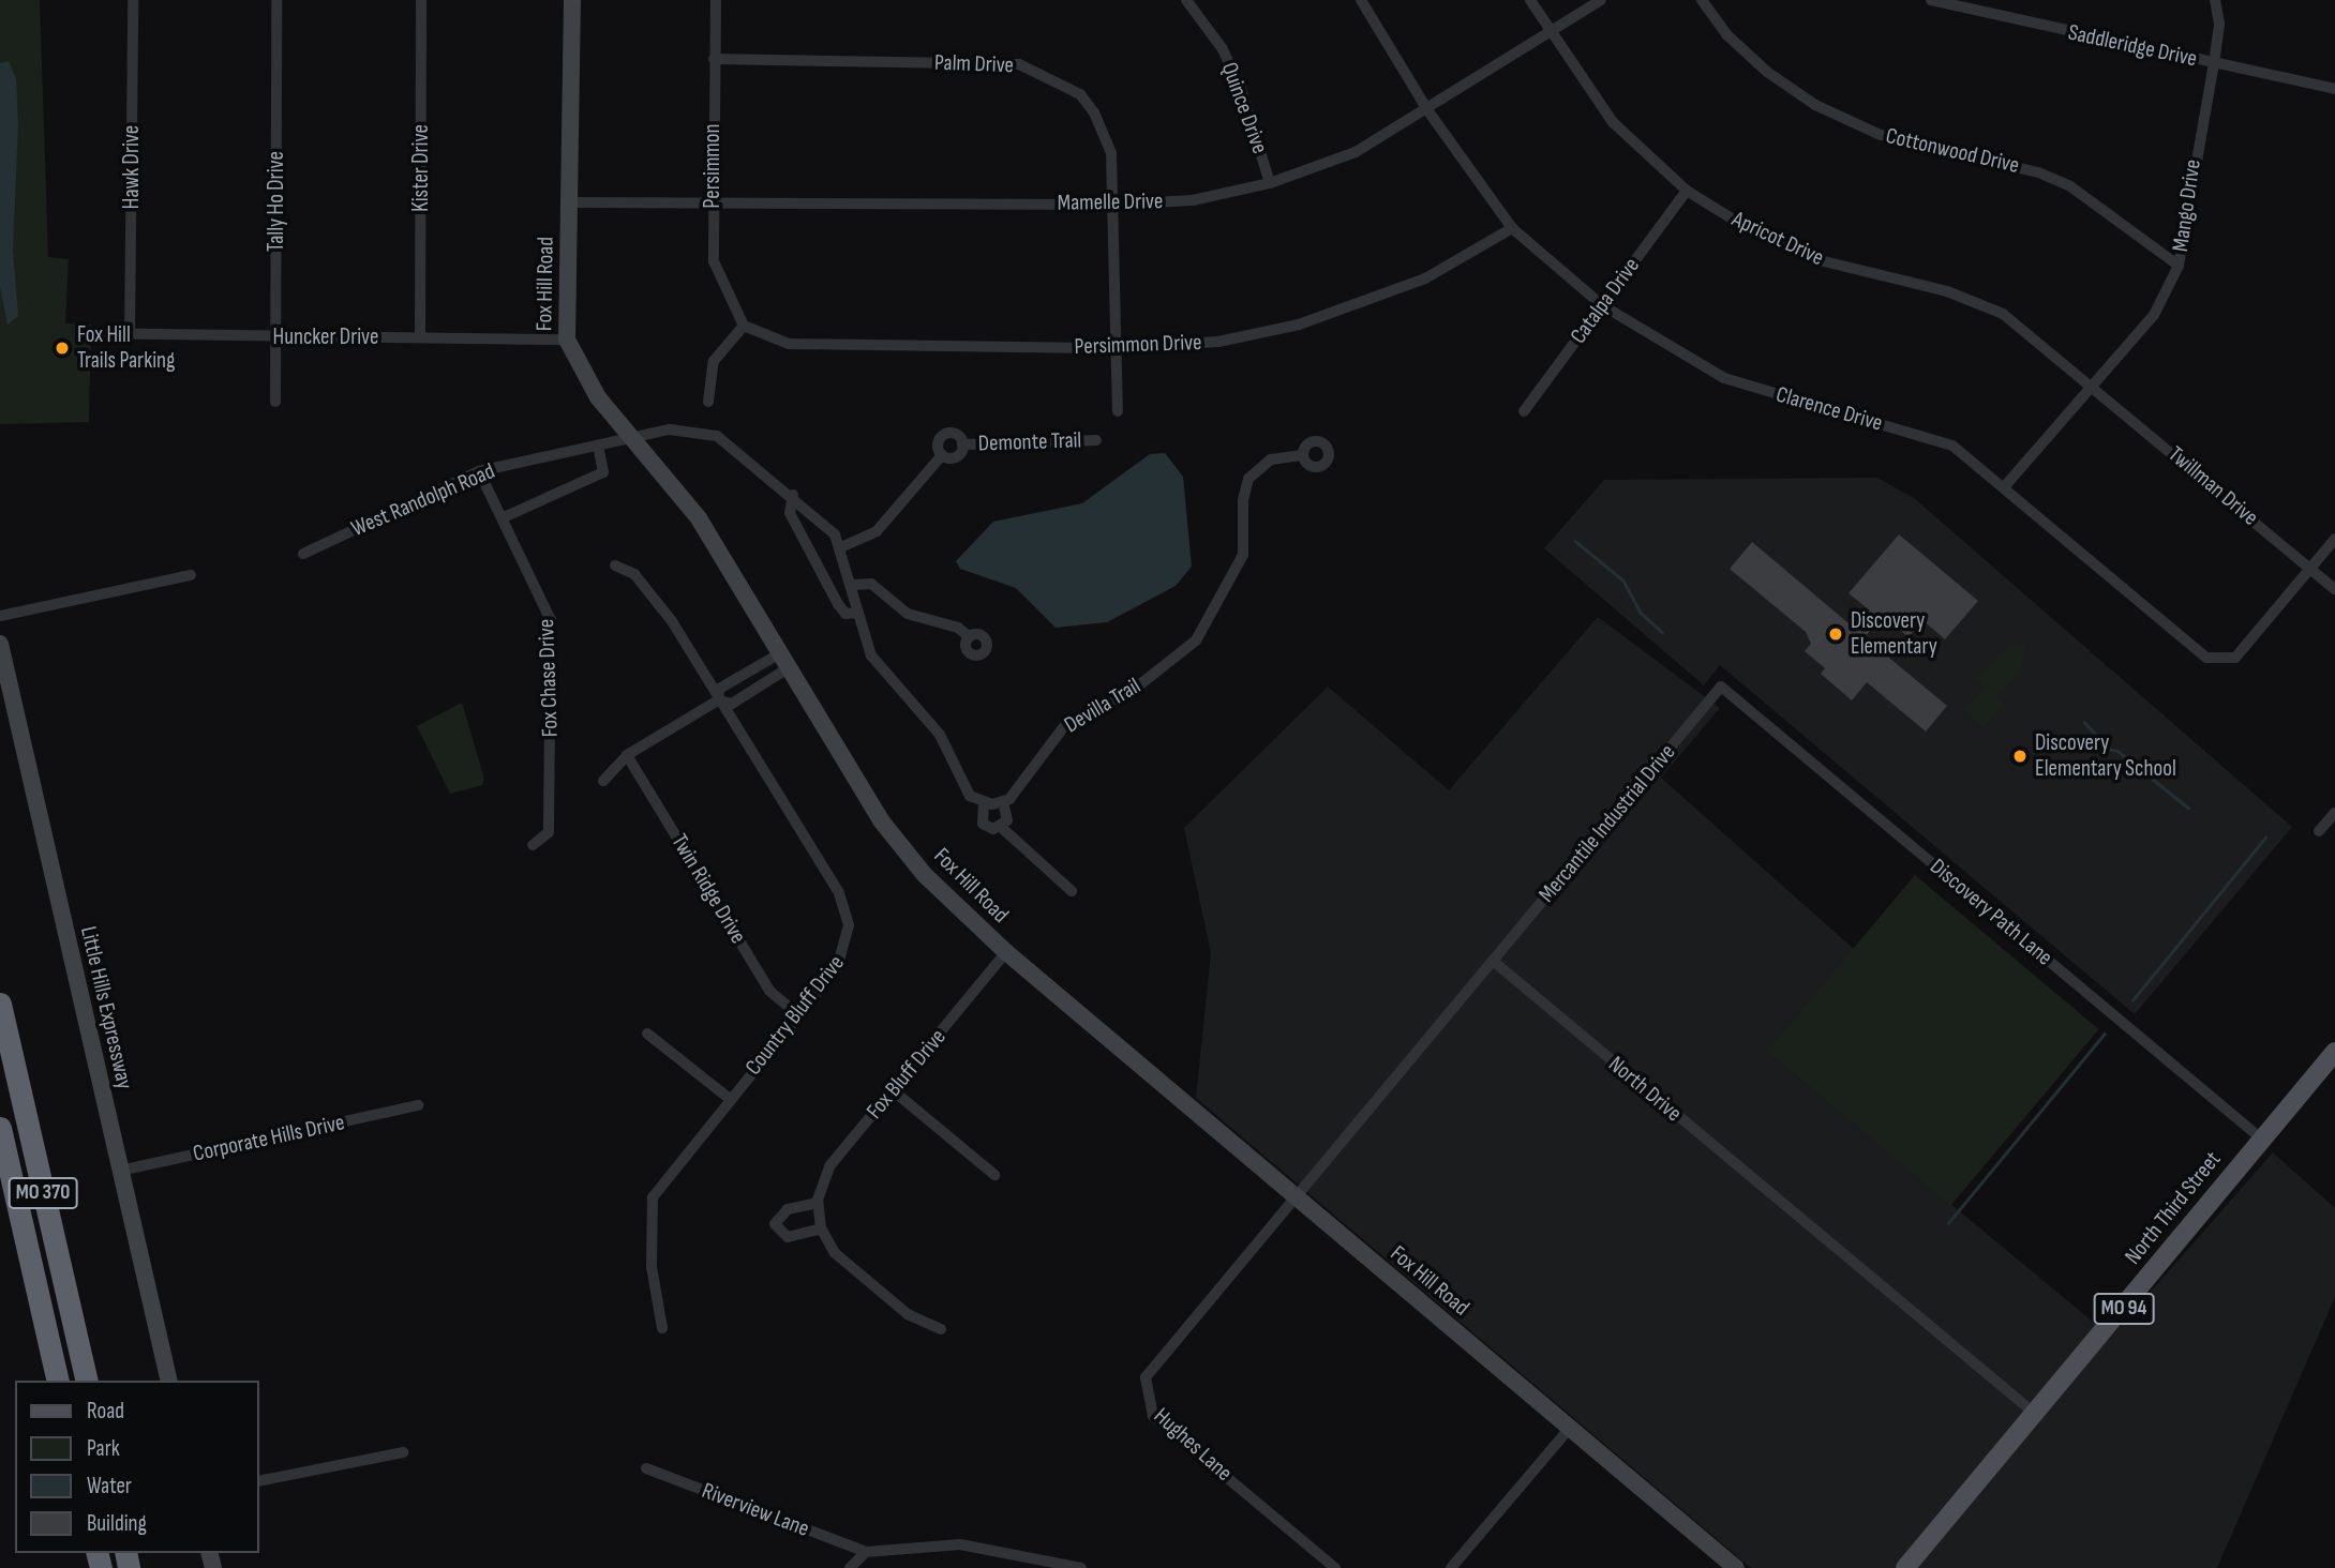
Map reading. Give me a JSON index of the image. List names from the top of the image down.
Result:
{
  "streets": {
    "highway": ["MO 370"],
    "main road": ["North Third Street", "MO 94"],
    "street": [
      "Saddleridge Drive",
      "Palm Drive",
      "Quince Drive",
      "Cottonwood Drive",
      "Persimmon",
      "Hawk Drive",
      "Kister Drive",
      "Tally Ho Drive",
      "Mamelle Drive",
      "Mango Drive",
      "Apricot Drive",
      "Fox Hill Road",
      "Catalpa Drive",
      "Huncker Drive",
      "Persimmon Drive",
      "Clarence Drive",
      "Demonte Trail",
      "Twillman Drive",
      "West Randolph Road",
      "Fox Chase Drive",
      "Devilla Trail",
      "Mercantile Industrial Drive",
      "Twin Ridge Drive",
      "Discovery Path Lane",
      "Little Hills Expressway",
      "Country Bluff Drive",
      "Fox Bluff Drive",
      "North Drive",
      "Corporate Hills Drive",
      "Hughes Lane",
      "Riverview Lane"
    ]
  },
  "crossings": [
    ["Saddleridge Drive", "Mango Drive"],
    ["Palm Drive", "Persimmon"],
    ["Palm Drive", "Mamelle Drive"],
    ["Palm Drive", "Persimmon Drive"],
    ["Quince Drive", "Mamelle Drive"],
    ["Cottonwood Drive", "Mango Drive"],
    ["Persimmon", "Mamelle Drive"],
    ["Persimmon", "Persimmon Drive"],
    ["Hawk Drive", "Huncker Drive"],
    ["Kister Drive", "Huncker Drive"],
    ["Tally Ho Drive", "Huncker Drive"],
    ["Mamelle Drive", "Apricot Drive"],
    ["Mamelle Drive", "Fox Hill Road"],
    ["Mamelle Drive", "Clarence Drive"],
    ["Mango Drive", "Apricot Drive"],
    ["Mango Drive", "Clarence Drive"],
    ["Mango Drive", "Twillman Drive"],
    ["Apricot Drive", "Catalpa Drive"],
    ["Apricot Drive", "Twillman Drive"],
    ["Fox Hill Road", "Huncker Drive"],
    ["Fox Hill Road", "West Randolph Road"],
    ["Fox Hill Road", "Fox Bluff Drive"],
    ["Fox Hill Road", "Hughes Lane"],
    ["Catalpa Drive", "Clarence Drive"],
    ["Persimmon Drive", "Clarence Drive"],
    ["Clarence Drive", "Twillman Drive"],
    ["West Randolph Road", "Fox Chase Drive"],
    ["Mercantile Industrial Drive", "Discovery Path Lane"],
    ["Mercantile Industrial Drive", "North Drive"],
    ["Twin Ridge Drive", "Country Bluff Drive"],
    ["Discovery Path Lane", "North Third Street"],
    ["Little Hills Expressway", "Corporate Hills Drive"],
    ["North Drive", "North Third Street"]
  ],
  "places": ["Fox Hill Trails Parking", "Discovery Elementary", "Discovery Elementary School"],
  "legend": [
    "Road",
    "Park",
    "Water",
    "Building"
  ]
}
